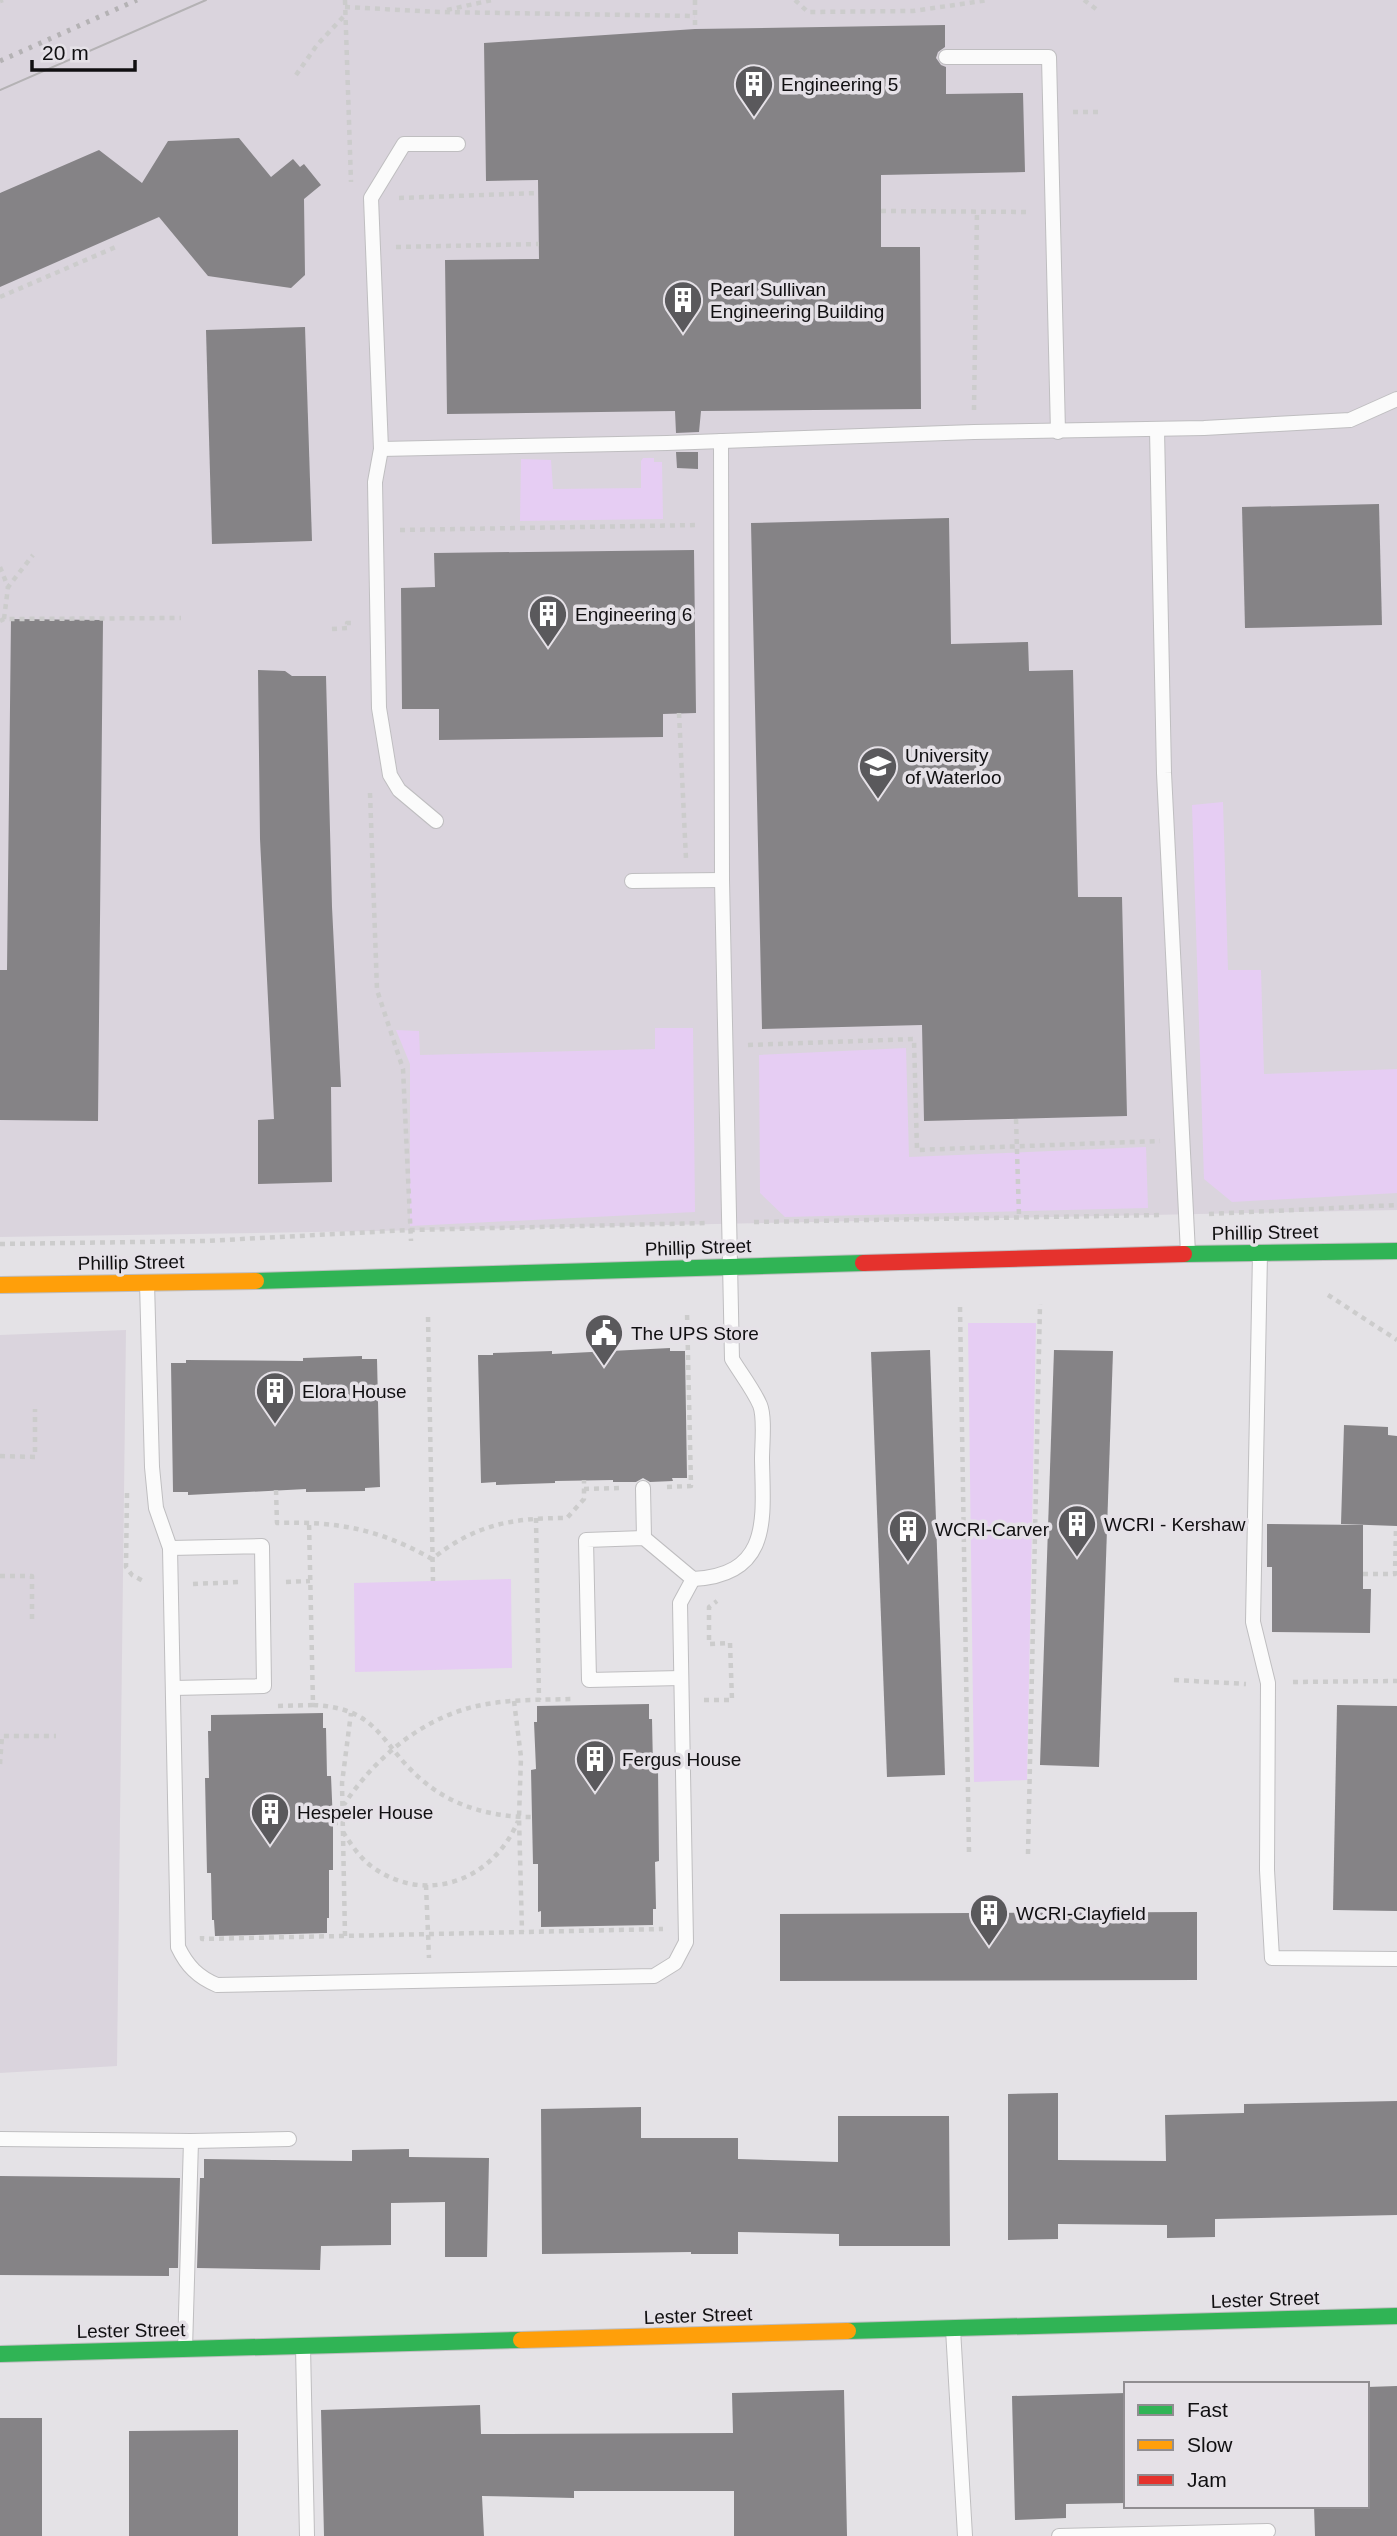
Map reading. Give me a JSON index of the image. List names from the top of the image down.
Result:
{
  "streets": {
    "street": ["Phillip Street", "Lester Street"]
  },
  "places": {
    "building": [
      "Engineering 5",
      "Pearl Sullivan Engineering Building",
      "Engineering 6",
      "Elora House",
      "WCRI - Kershaw",
      "WCRI-Carver",
      "Fergus House",
      "Hespeler House",
      "WCRI-Clayfield"
    ],
    "school or university": ["University of Waterloo"],
    "public building": ["The UPS Store"]
  },
  "legend": ["Fast", "Slow", "Jam"],
  "scale_bar": "20 m"
}
